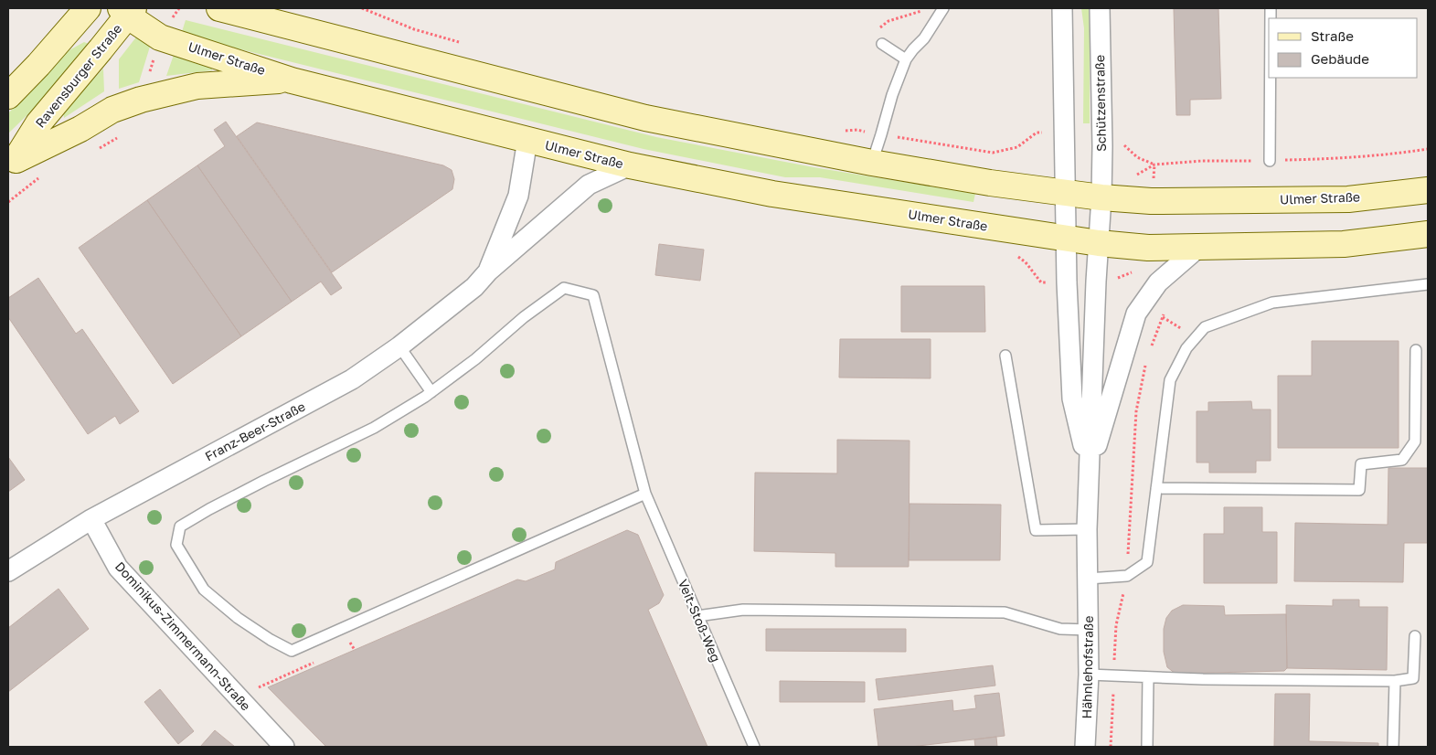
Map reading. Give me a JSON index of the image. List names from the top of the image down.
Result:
{
  "streets": {
    "main road": ["Ulmer Straße", "Ravensburger Straße"],
    "street": [
      "Schützenstraße",
      "Franz-Beer-Straße",
      "Dominikus-Zimmermann-Straße",
      "Hähnlehofstraße"
    ],
    "lane": ["Veit-Stoß-Weg"]
  },
  "crossings": [
    ["Ulmer Straße", "Ravensburger Straße"],
    ["Ulmer Straße", "Schützenstraße"],
    ["Ulmer Straße", "Franz-Beer-Straße"],
    ["Franz-Beer-Straße", "Dominikus-Zimmermann-Straße"]
  ],
  "legend": ["Straße", "Gebäude"]
}
